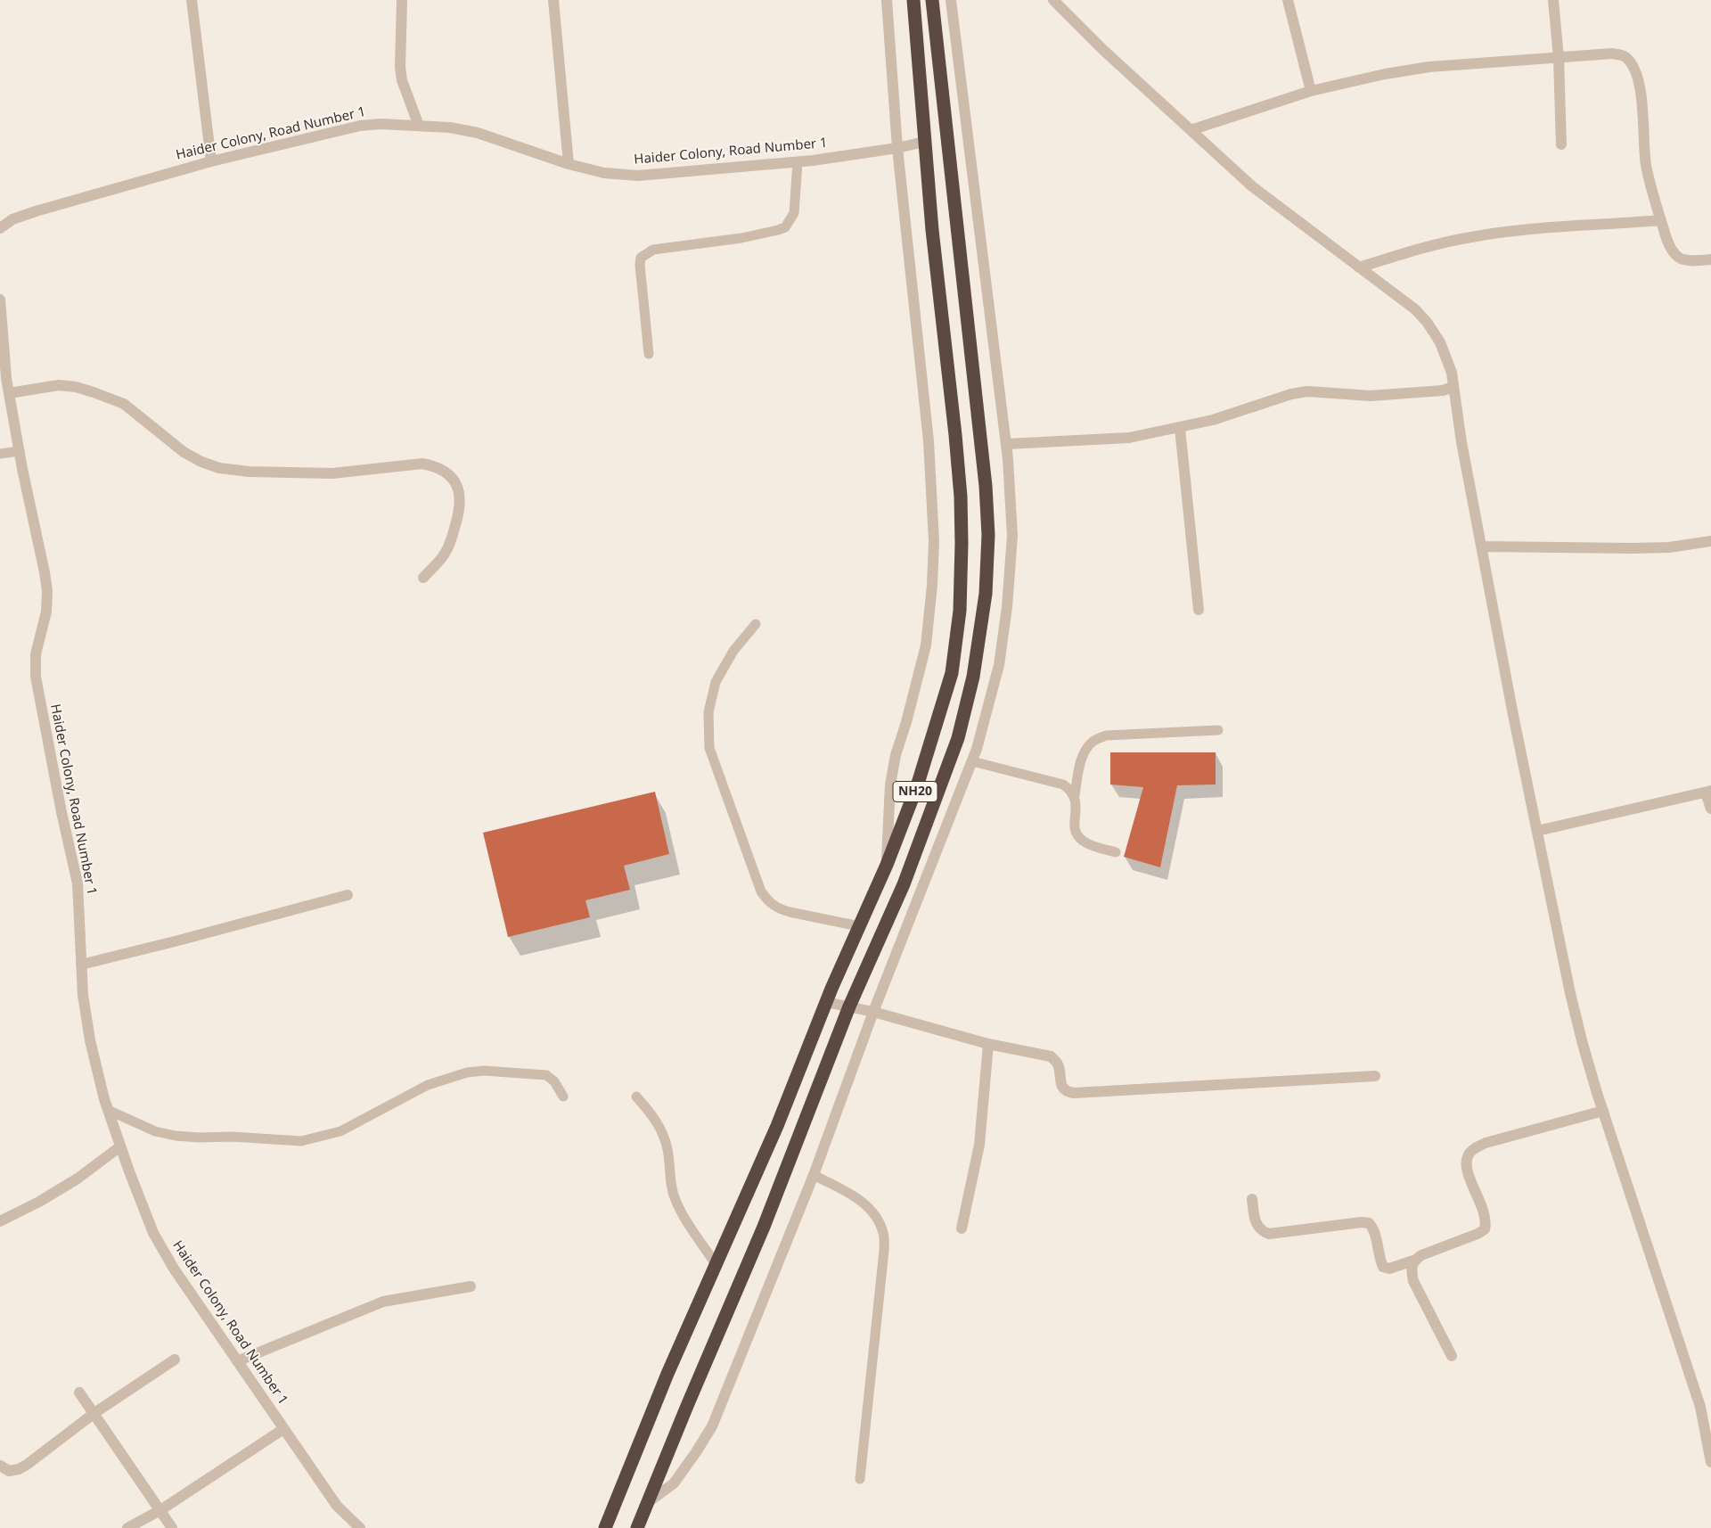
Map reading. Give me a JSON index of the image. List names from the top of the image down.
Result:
{
  "streets": {
    "highway": ["NH20"],
    "street": ["Haider Colony, Road Number 1"]
  },
  "crossings": [
    ["Haider Colony, Road Number 1", "NH20"]
  ]
}
